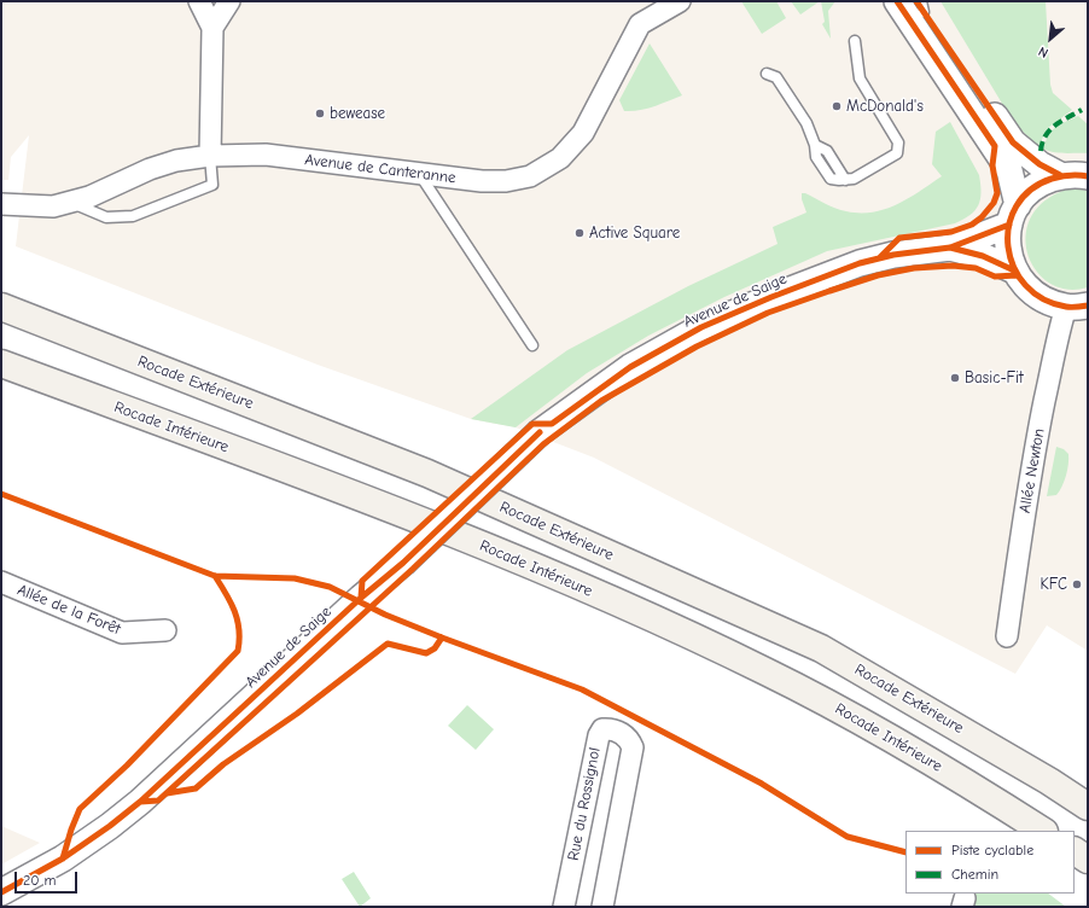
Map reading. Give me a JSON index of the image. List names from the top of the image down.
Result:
{
  "streets": {
    "highway": ["Rocade Extérieure", "Rocade Intérieure"],
    "street": [
      "Avenue de Canteranne",
      "Avenue de Saige",
      "Allée Newton",
      "Allée de la Forêt",
      "Rue du Rossignol"
    ]
  },
  "places": [
    "McDonald's",
    "bewease",
    "Active Square",
    "Basic-Fit",
    "KFC"
  ],
  "legend": ["Piste cyclable", "Chemin"],
  "scale_bar": "20 m",
  "north": "bottom left"
}
